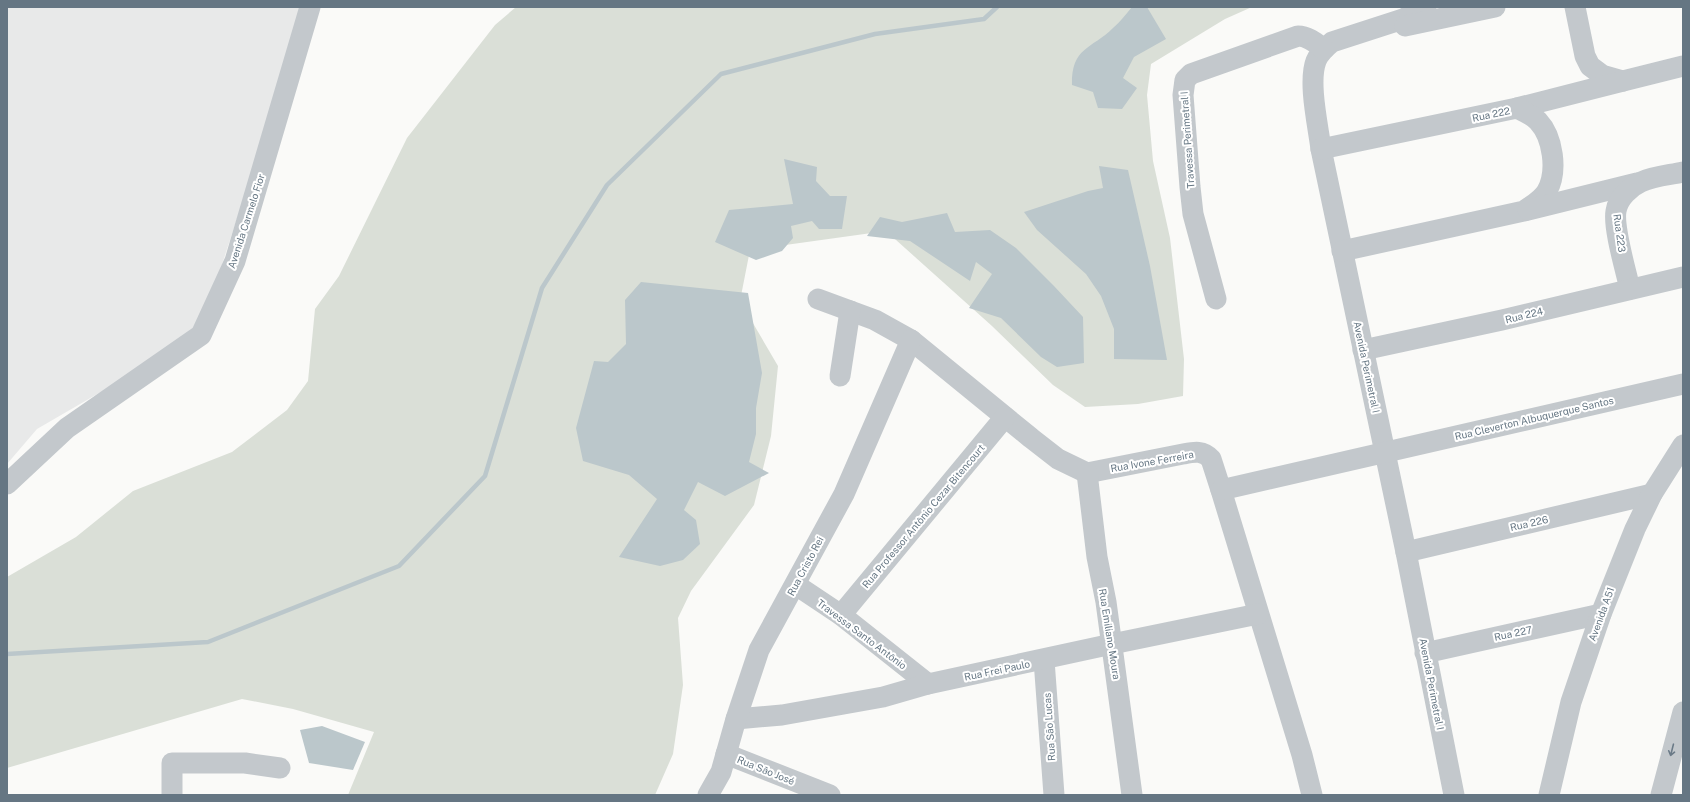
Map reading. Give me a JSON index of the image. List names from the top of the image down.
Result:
{
  "streets": {
    "street": [
      "Rua 222",
      "Travessa Perimetral I",
      "Avenida Carmelo Fior",
      "Rua 223",
      "Rua 224",
      "Avenida Perimetral I",
      "Rua Cleverton Albuquerque Santos",
      "Rua Ivone Ferreira",
      "Rua Professor Antônio Cezar Bitencourt",
      "Rua 226",
      "Rua Cristo Rei",
      "Avenida A51",
      "Rua 227",
      "Travessa Santo Antônio",
      "Rua Emiliano Moura",
      "Rua Frei Paulo",
      "Rua São Lucas",
      "Rua São José"
    ]
  },
  "crossings": [
    ["Rua 222", "Avenida Perimetral I"],
    ["Travessa Perimetral I", "Avenida Perimetral I"],
    ["Rua 223", "Rua 224"],
    ["Rua 224", "Avenida Perimetral I"],
    ["Avenida Perimetral I", "Rua Cleverton Albuquerque Santos"],
    ["Avenida Perimetral I", "Rua 226"],
    ["Avenida Perimetral I", "Rua 227"],
    ["Rua Cleverton Albuquerque Santos", "Rua Ivone Ferreira"],
    ["Rua Ivone Ferreira", "Rua Emiliano Moura"],
    ["Rua Ivone Ferreira", "Rua Frei Paulo"],
    ["Rua Professor Antônio Cezar Bitencourt", "Travessa Santo Antônio"],
    ["Rua 226", "Avenida A51"],
    ["Rua Cristo Rei", "Travessa Santo Antônio"],
    ["Rua Cristo Rei", "Rua Frei Paulo"],
    ["Rua Cristo Rei", "Rua São José"],
    ["Avenida A51", "Rua 227"],
    ["Travessa Santo Antônio", "Rua Frei Paulo"],
    ["Rua Emiliano Moura", "Rua Frei Paulo"],
    ["Rua Frei Paulo", "Rua São Lucas"]
  ]
}
